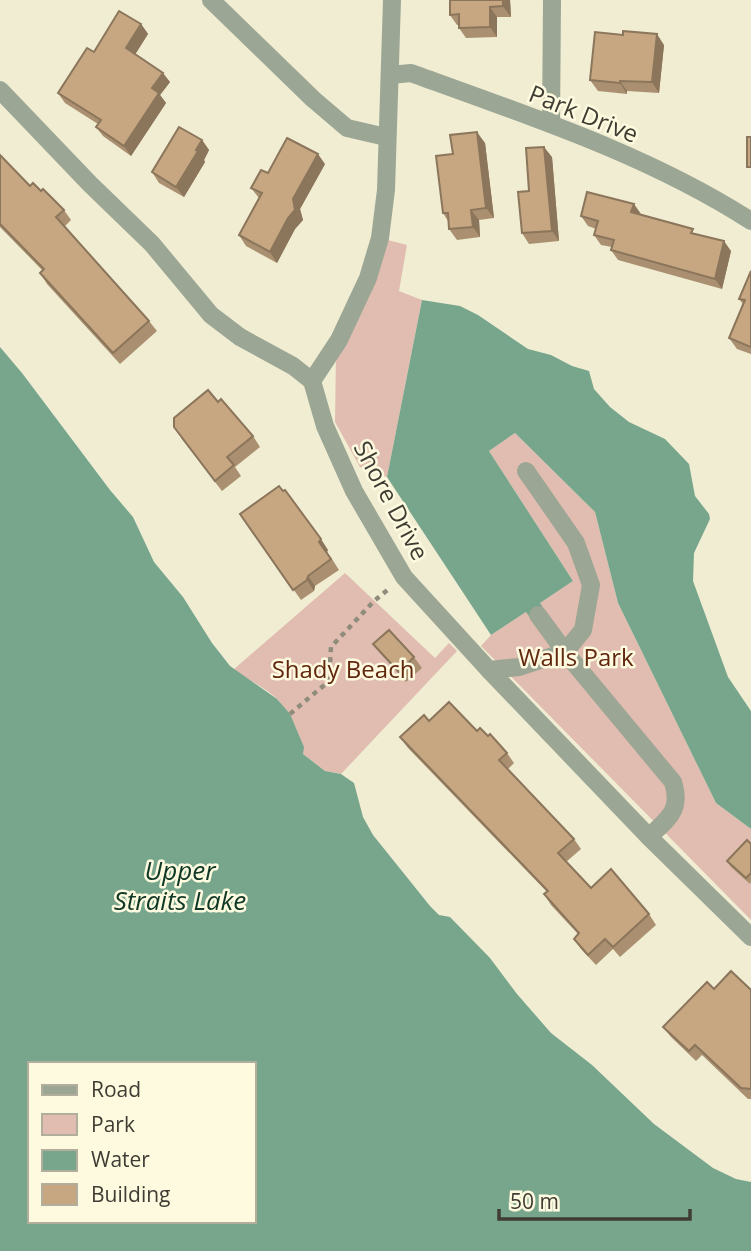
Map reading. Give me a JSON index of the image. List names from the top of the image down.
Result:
{
  "streets": {
    "street": ["Park Drive", "Shore Drive"]
  },
  "water": ["Upper Straits Lake"],
  "parks": ["Walls Park", "Shady Beach"],
  "legend": [
    "Road",
    "Park",
    "Water",
    "Building"
  ],
  "scale_bar": "50 m"
}
